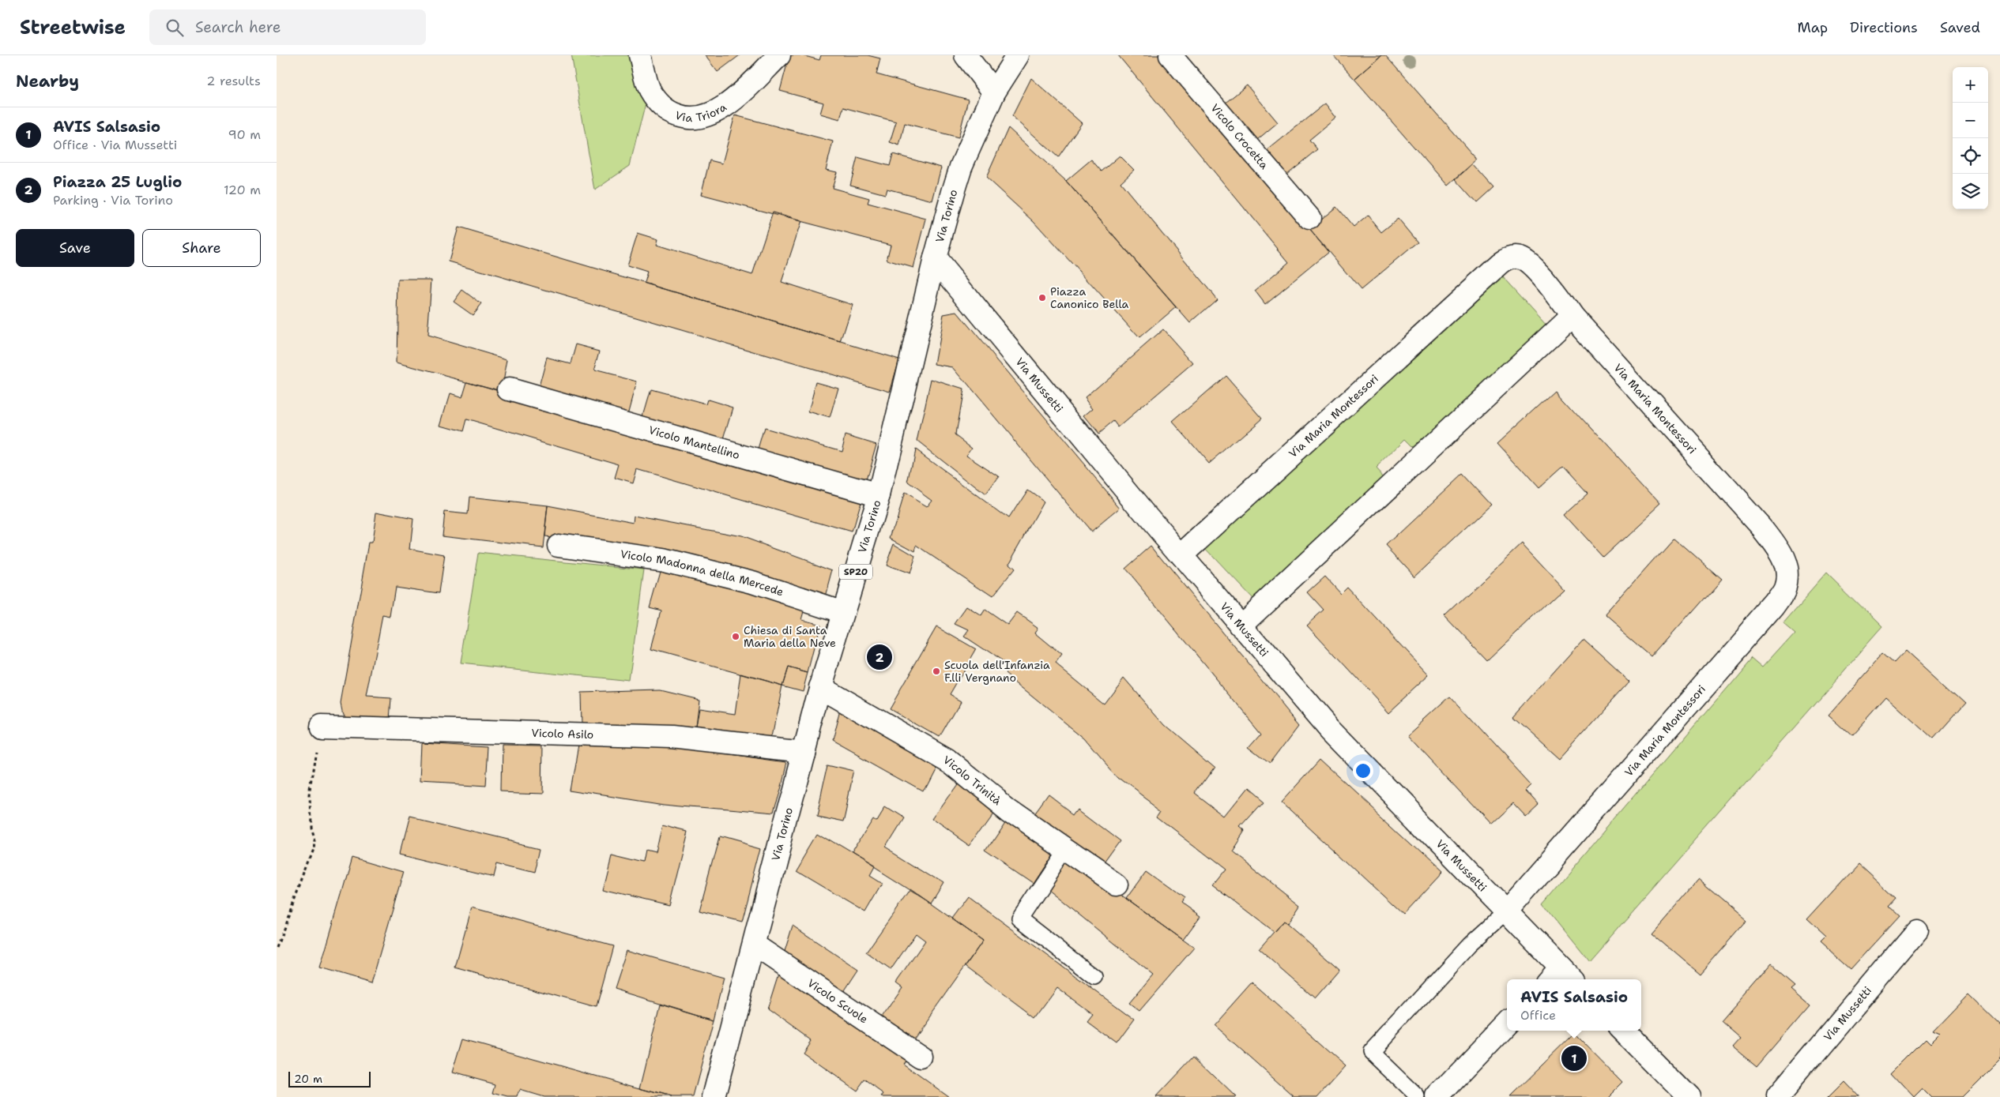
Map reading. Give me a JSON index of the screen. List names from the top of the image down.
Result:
{
  "streets": {
    "street": [
      "Via Triora",
      "Vicolo Crocetta",
      "Via Torino",
      "Via Mussetti",
      "Via Maria Montessori",
      "Vicolo Mantellino",
      "SP20",
      "Vicolo Madonna della Mercede",
      "Vicolo Asilo",
      "Vicolo Trinità",
      "Vicolo Scuole"
    ]
  },
  "crossings": [
    ["Via Torino", "Via Mussetti"],
    ["Via Torino", "Vicolo Mantellino"],
    ["Via Torino", "Vicolo Madonna della Mercede"],
    ["Via Torino", "Vicolo Asilo"],
    ["Via Torino", "Vicolo Trinità"],
    ["Via Torino", "Vicolo Scuole"],
    ["Via Mussetti", "Via Maria Montessori"]
  ],
  "places": ["Piazza Canonico Bella", "Chiesa di Santa Maria della Neve", "Scuola dell'Infanzia F.lli Vergnano"],
  "scale_bar": "20 m",
  "page": {
    "header": "Streetwise",
    "search": "Search here",
    "nav": ["Map", "Directions", "Saved"],
    "heading": ["Nearby", "2 results"],
    "map_buttons": ["+", "−"],
    "list": [
      {
        "mark": "1",
        "name": "AVIS Salsasio",
        "note": "Office · Via Mussetti",
        "value": "90 m"
      },
      {
        "mark": "2",
        "name": "Piazza 25 Luglio",
        "note": "Parking · Via Torino",
        "value": "120 m"
      }
    ],
    "buttons": ["Save", "Share"],
    "pins": ["2", "1"],
    "popup": ["AVIS Salsasio", "Office"],
    "scale": "20 m"
  }
}
